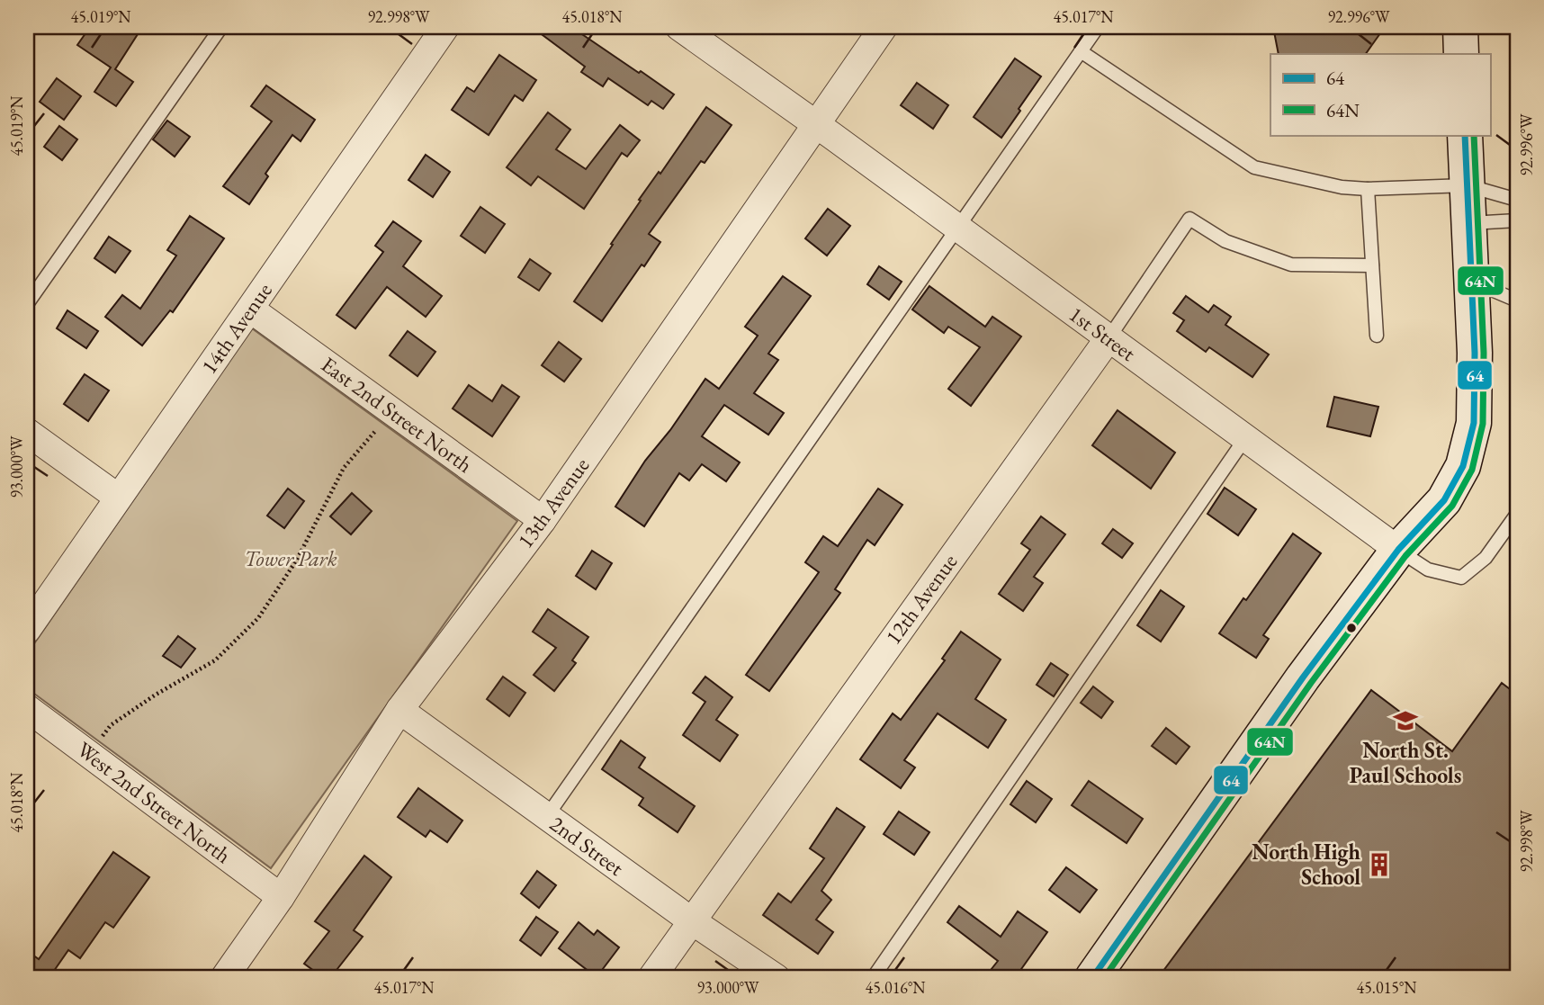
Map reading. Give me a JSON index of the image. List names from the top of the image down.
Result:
{
  "streets": {
    "street": [
      "14th Avenue",
      "1st Street",
      "East 2nd Street North",
      "13th Avenue",
      "12th Avenue",
      "West 2nd Street North",
      "2nd Street"
    ]
  },
  "crossings": [
    ["14th Avenue", "East 2nd Street North"],
    ["1st Street", "13th Avenue"],
    ["1st Street", "12th Avenue"],
    ["East 2nd Street North", "13th Avenue"],
    ["13th Avenue", "West 2nd Street North"],
    ["13th Avenue", "2nd Street"],
    ["12th Avenue", "2nd Street"]
  ],
  "parks": ["Tower Park"],
  "places": {
    "school or university": ["North St. Paul Schools"],
    "building": ["North High School"]
  },
  "lines": ["transit line 64", "transit line 64N"],
  "legend": ["64", "64N"],
  "coordinates": [
    "45.019°N",
    "92.998°W",
    "45.018°N",
    "45.017°N",
    "92.996°W",
    "93.000°W",
    "45.016°N",
    "45.015°N"
  ]
}
